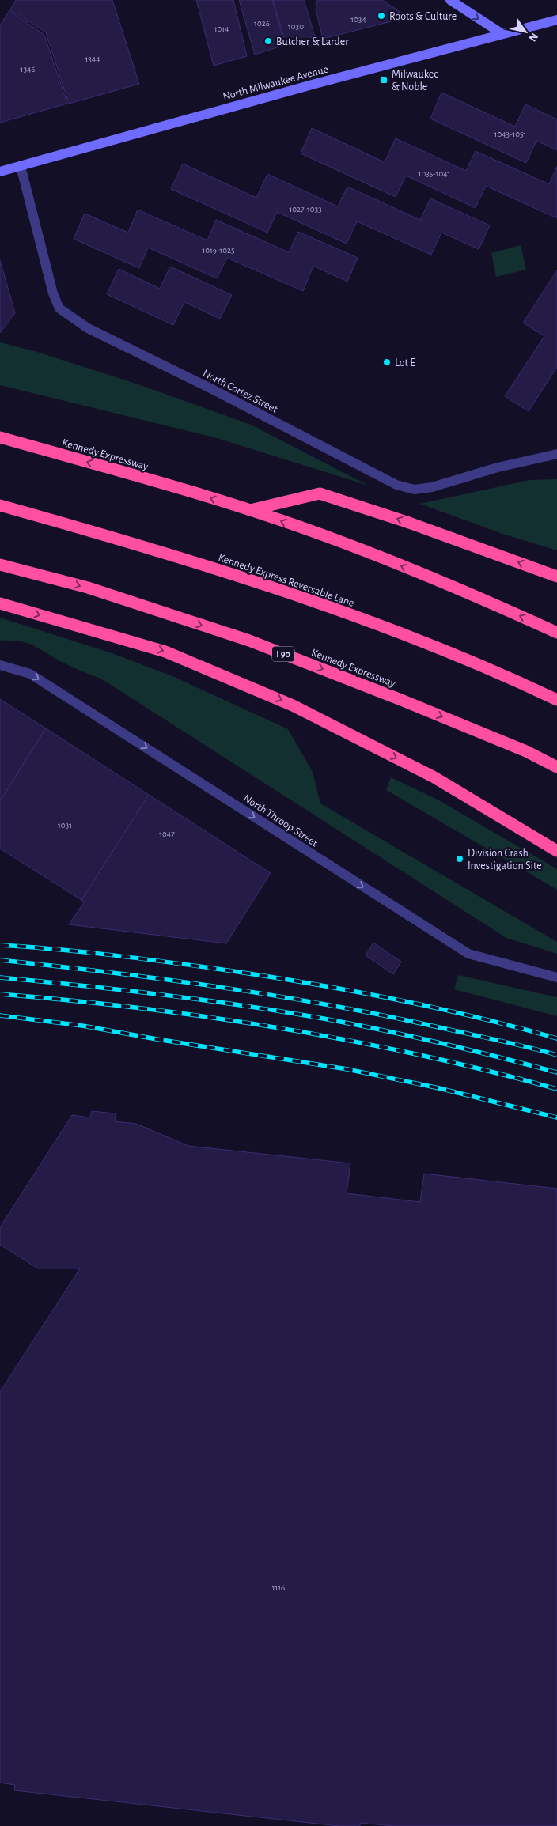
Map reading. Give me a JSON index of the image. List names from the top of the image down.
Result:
{
  "streets": {
    "highway": ["Kennedy Expressway", "Kennedy Express Reversable Lane", "I 90"],
    "main road": ["North Milwaukee Avenue"],
    "street": ["North Cortez Street", "North Throop Street"]
  },
  "crossings": [
    ["North Milwaukee Avenue", "North Cortez Street"]
  ],
  "one_way": ["North Throop Street"],
  "places": {
    "other": [
      "Roots & Culture",
      "Butcher & Larder",
      "Lot E",
      "Division Crash Investigation Site"
    ],
    "transit": ["Milwaukee & Noble"]
  },
  "house_numbers": [
    "1034",
    "1026",
    "1030",
    "1014",
    "1344",
    "1346",
    "1043-1051",
    "1035-1041",
    "1027-1033",
    "1019-1025",
    "1031",
    "1047",
    "1116"
  ],
  "north": "bottom right"
}
